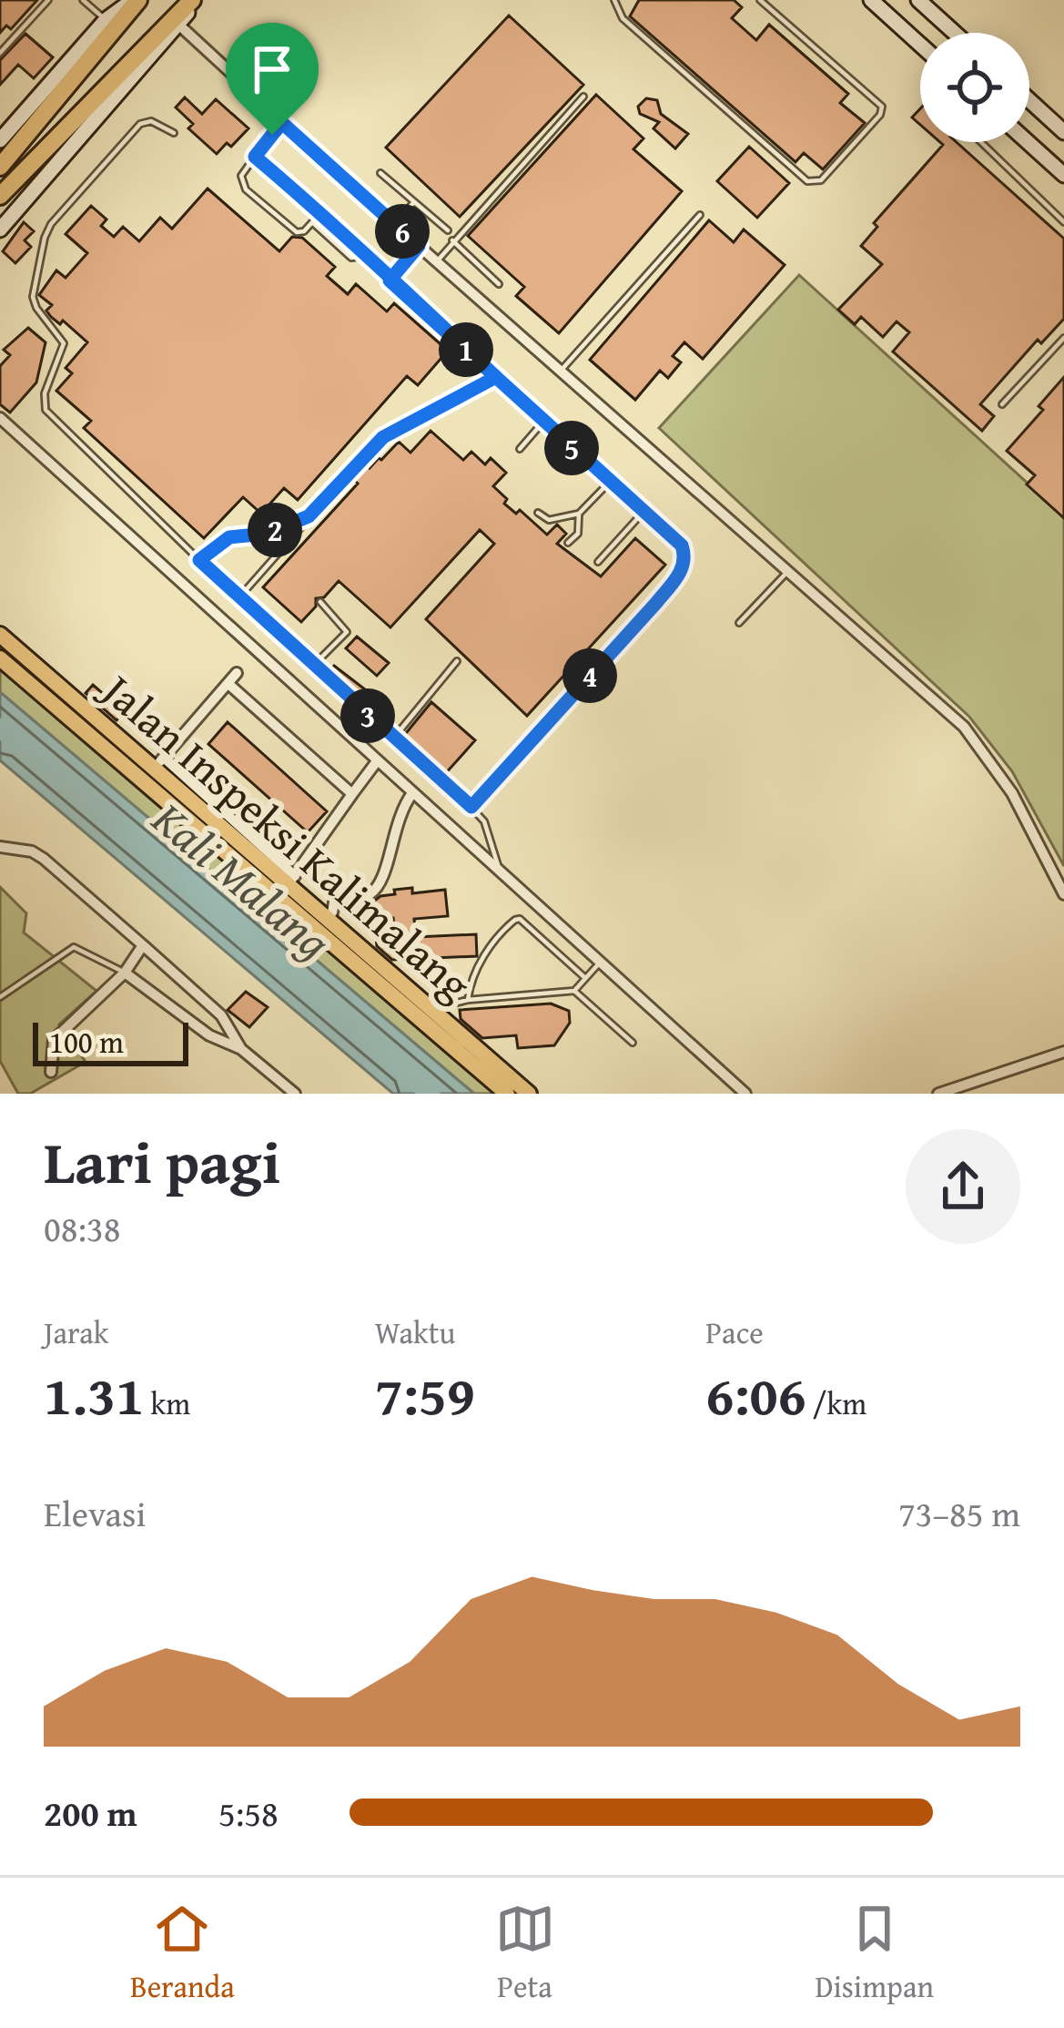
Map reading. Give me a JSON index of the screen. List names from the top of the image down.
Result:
{
  "streets": {
    "main road": ["Jalan Inspeksi Kalimalang"]
  },
  "water": ["Kali Malang"],
  "scale_bar": "100 m",
  "page": {
    "pins": [
      "6",
      "1",
      "5",
      "2",
      "4",
      "3"
    ],
    "scale": "100 m",
    "heading": ["Lari pagi", "08:38"],
    "stats": [
      ["Jarak", "1.31 km"],
      ["Waktu", "7:59"],
      ["Pace", "6:06 /km"]
    ],
    "chart": ["Elevasi", "73–85 m"],
    "list": [
      {
        "name": "200 m",
        "note": "5:58"
      }
    ],
    "tabs": ["Beranda", "Peta", "Disimpan"]
  }
}
